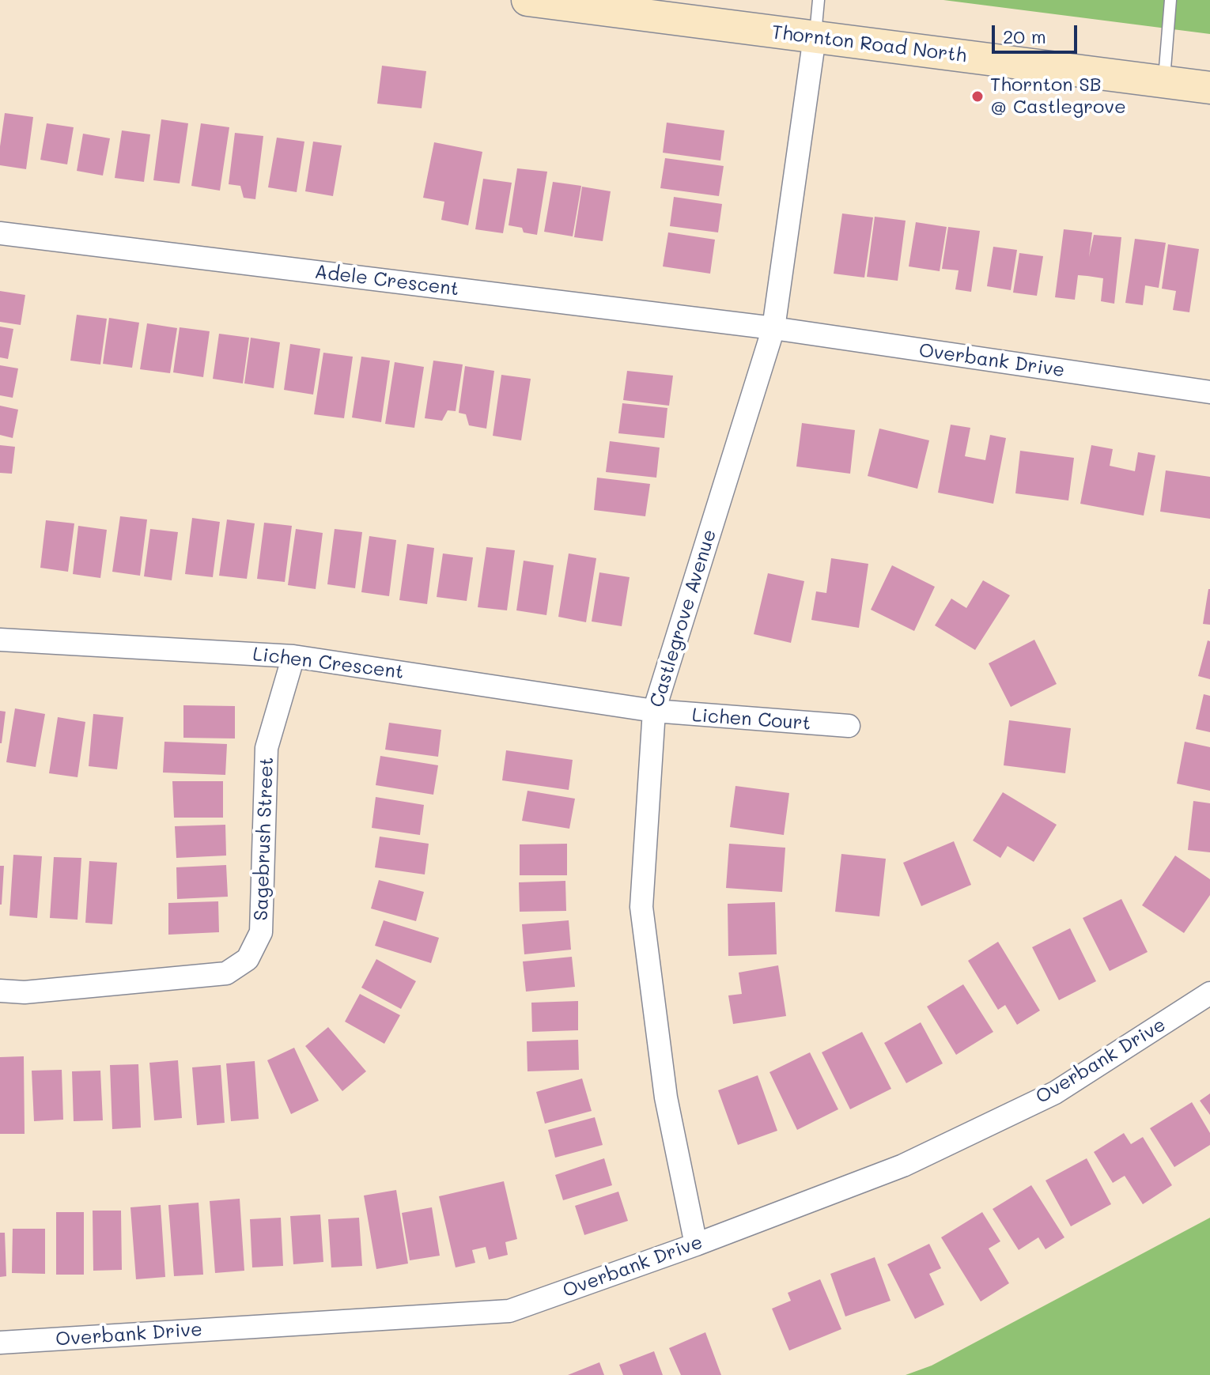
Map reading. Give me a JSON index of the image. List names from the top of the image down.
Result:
{
  "streets": {
    "main road": ["Thornton Road North"],
    "street": [
      "Adele Crescent",
      "Overbank Drive",
      "Castlegrove Avenue",
      "Lichen Crescent",
      "Lichen Court",
      "Sagebrush Street"
    ]
  },
  "crossings": [
    ["Thornton Road North", "Castlegrove Avenue"],
    ["Adele Crescent", "Overbank Drive"],
    ["Adele Crescent", "Castlegrove Avenue"],
    ["Overbank Drive", "Castlegrove Avenue"],
    ["Castlegrove Avenue", "Lichen Crescent"],
    ["Castlegrove Avenue", "Lichen Court"],
    ["Lichen Crescent", "Lichen Court"],
    ["Lichen Crescent", "Sagebrush Street"]
  ],
  "places": ["Thornton SB @ Castlegrove"],
  "scale_bar": "20 m"
}
